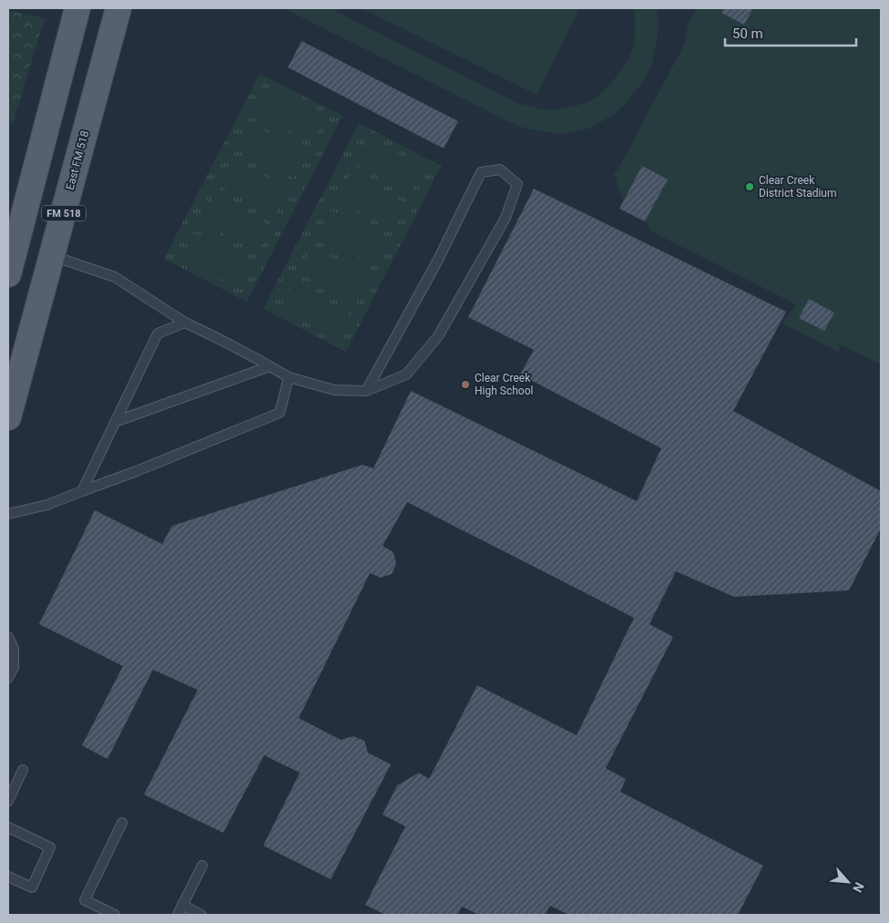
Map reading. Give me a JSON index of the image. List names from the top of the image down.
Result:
{
  "streets": {
    "main road": ["East FM 518", "FM 518"]
  },
  "places": ["Clear Creek District Stadium", "Clear Creek High School"],
  "scale_bar": "50 m",
  "north": "bottom right"
}
